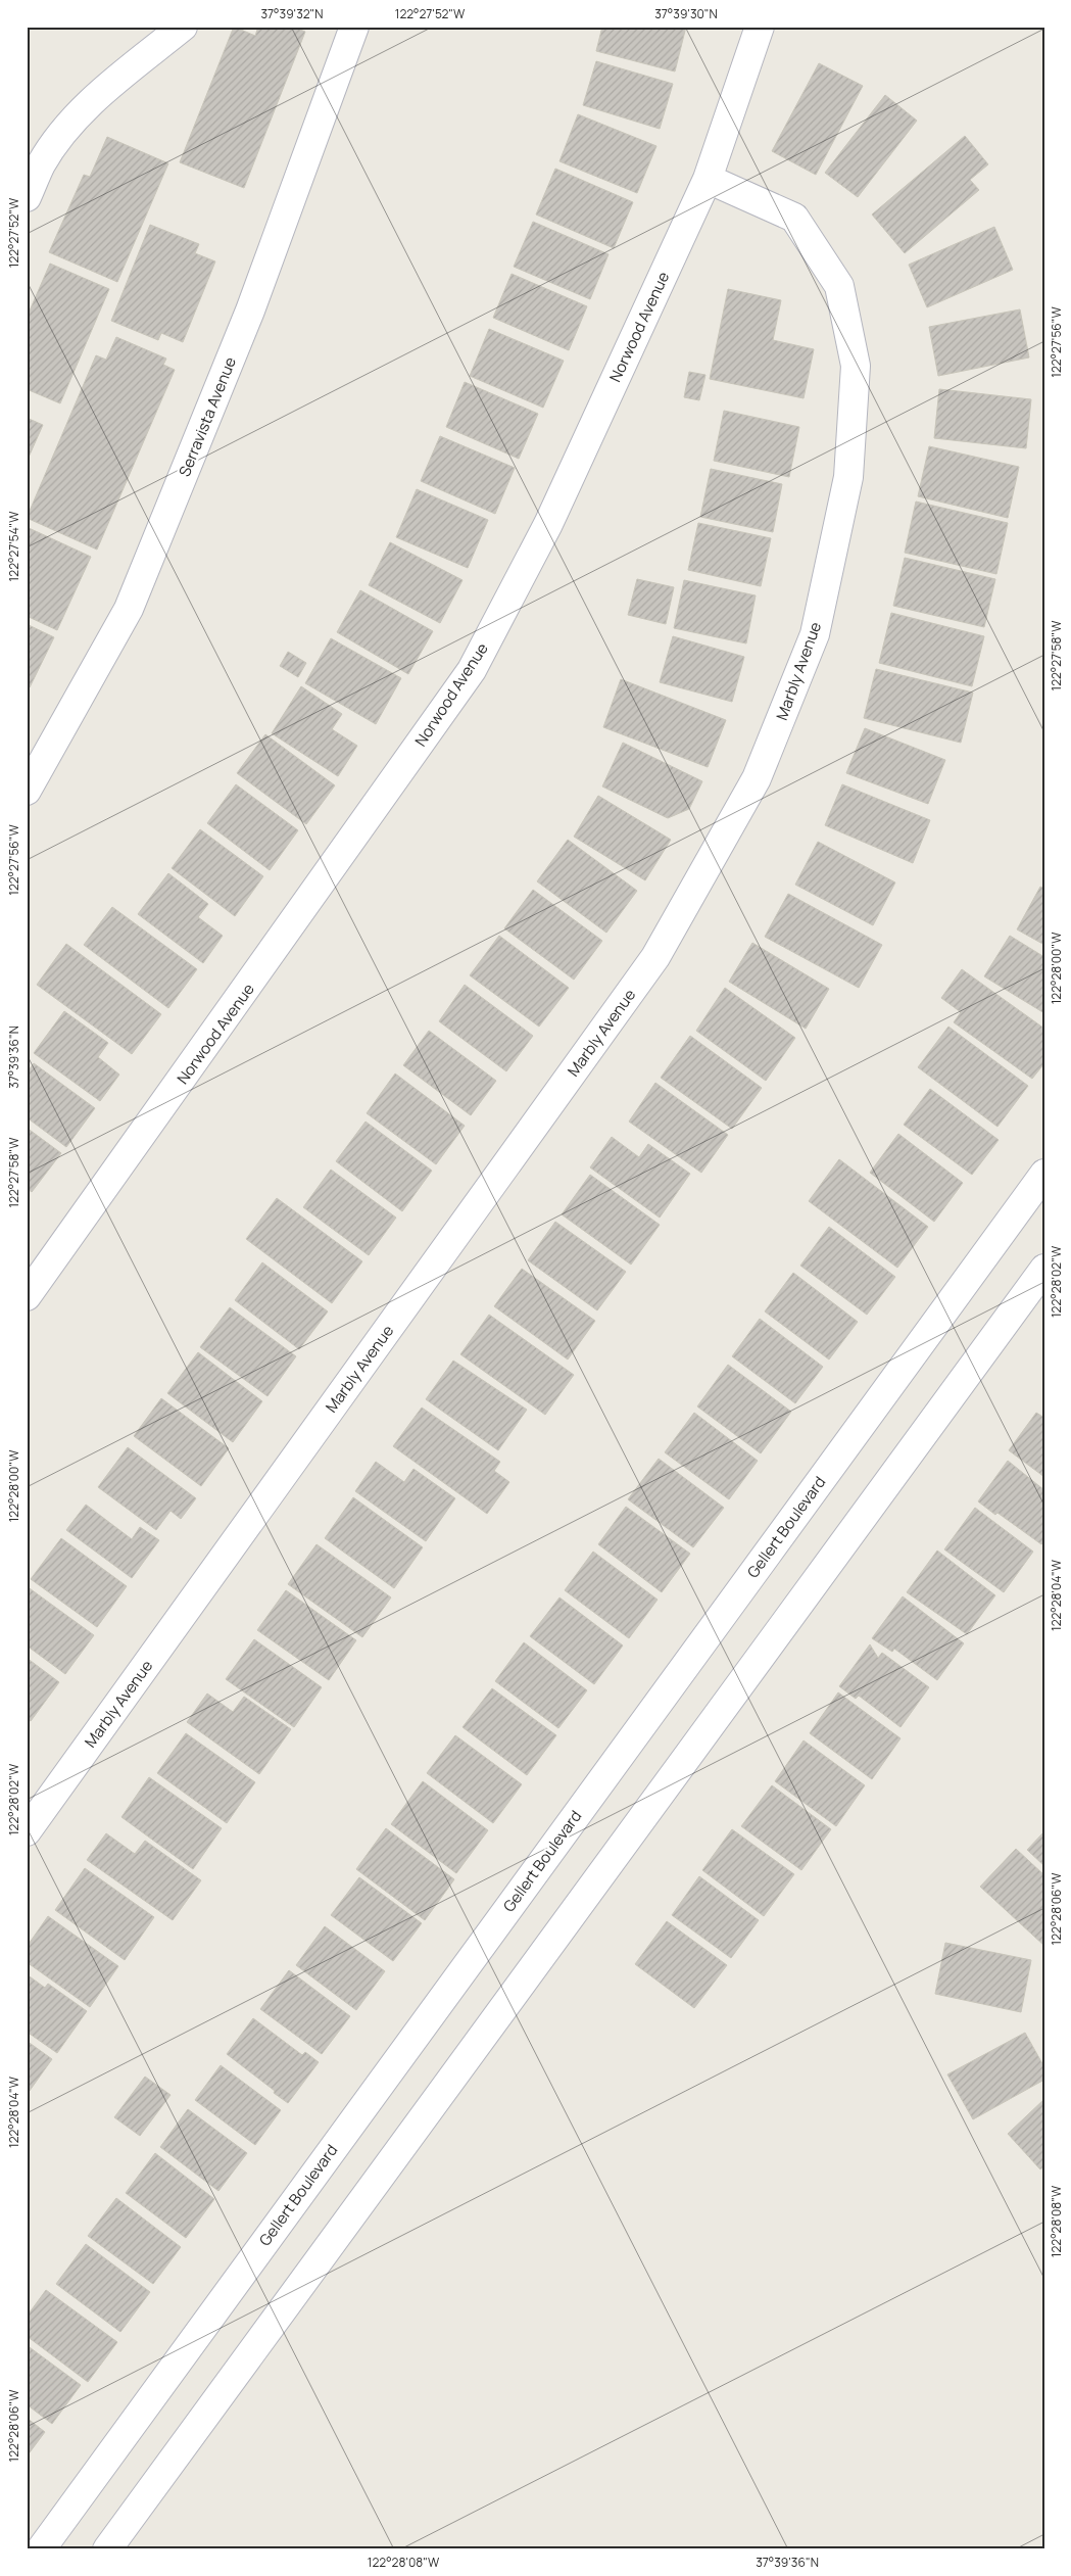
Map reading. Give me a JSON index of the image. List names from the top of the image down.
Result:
{
  "streets": {
    "street": [
      "Norwood Avenue",
      "Serravista Avenue",
      "Marbly Avenue",
      "Gellert Boulevard"
    ]
  },
  "crossings": [
    ["Norwood Avenue", "Marbly Avenue"]
  ],
  "coordinates": [
    "37°39'32\"N",
    "122°27'52\"W",
    "37°39'30\"N",
    "122°27'56\"W",
    "122°27'54\"W",
    "122°27'58\"W",
    "122°28'00\"W",
    "37°39'36\"N",
    "122°28'02\"W",
    "122°28'04\"W",
    "122°28'06\"W",
    "122°28'08\"W"
  ]
}
